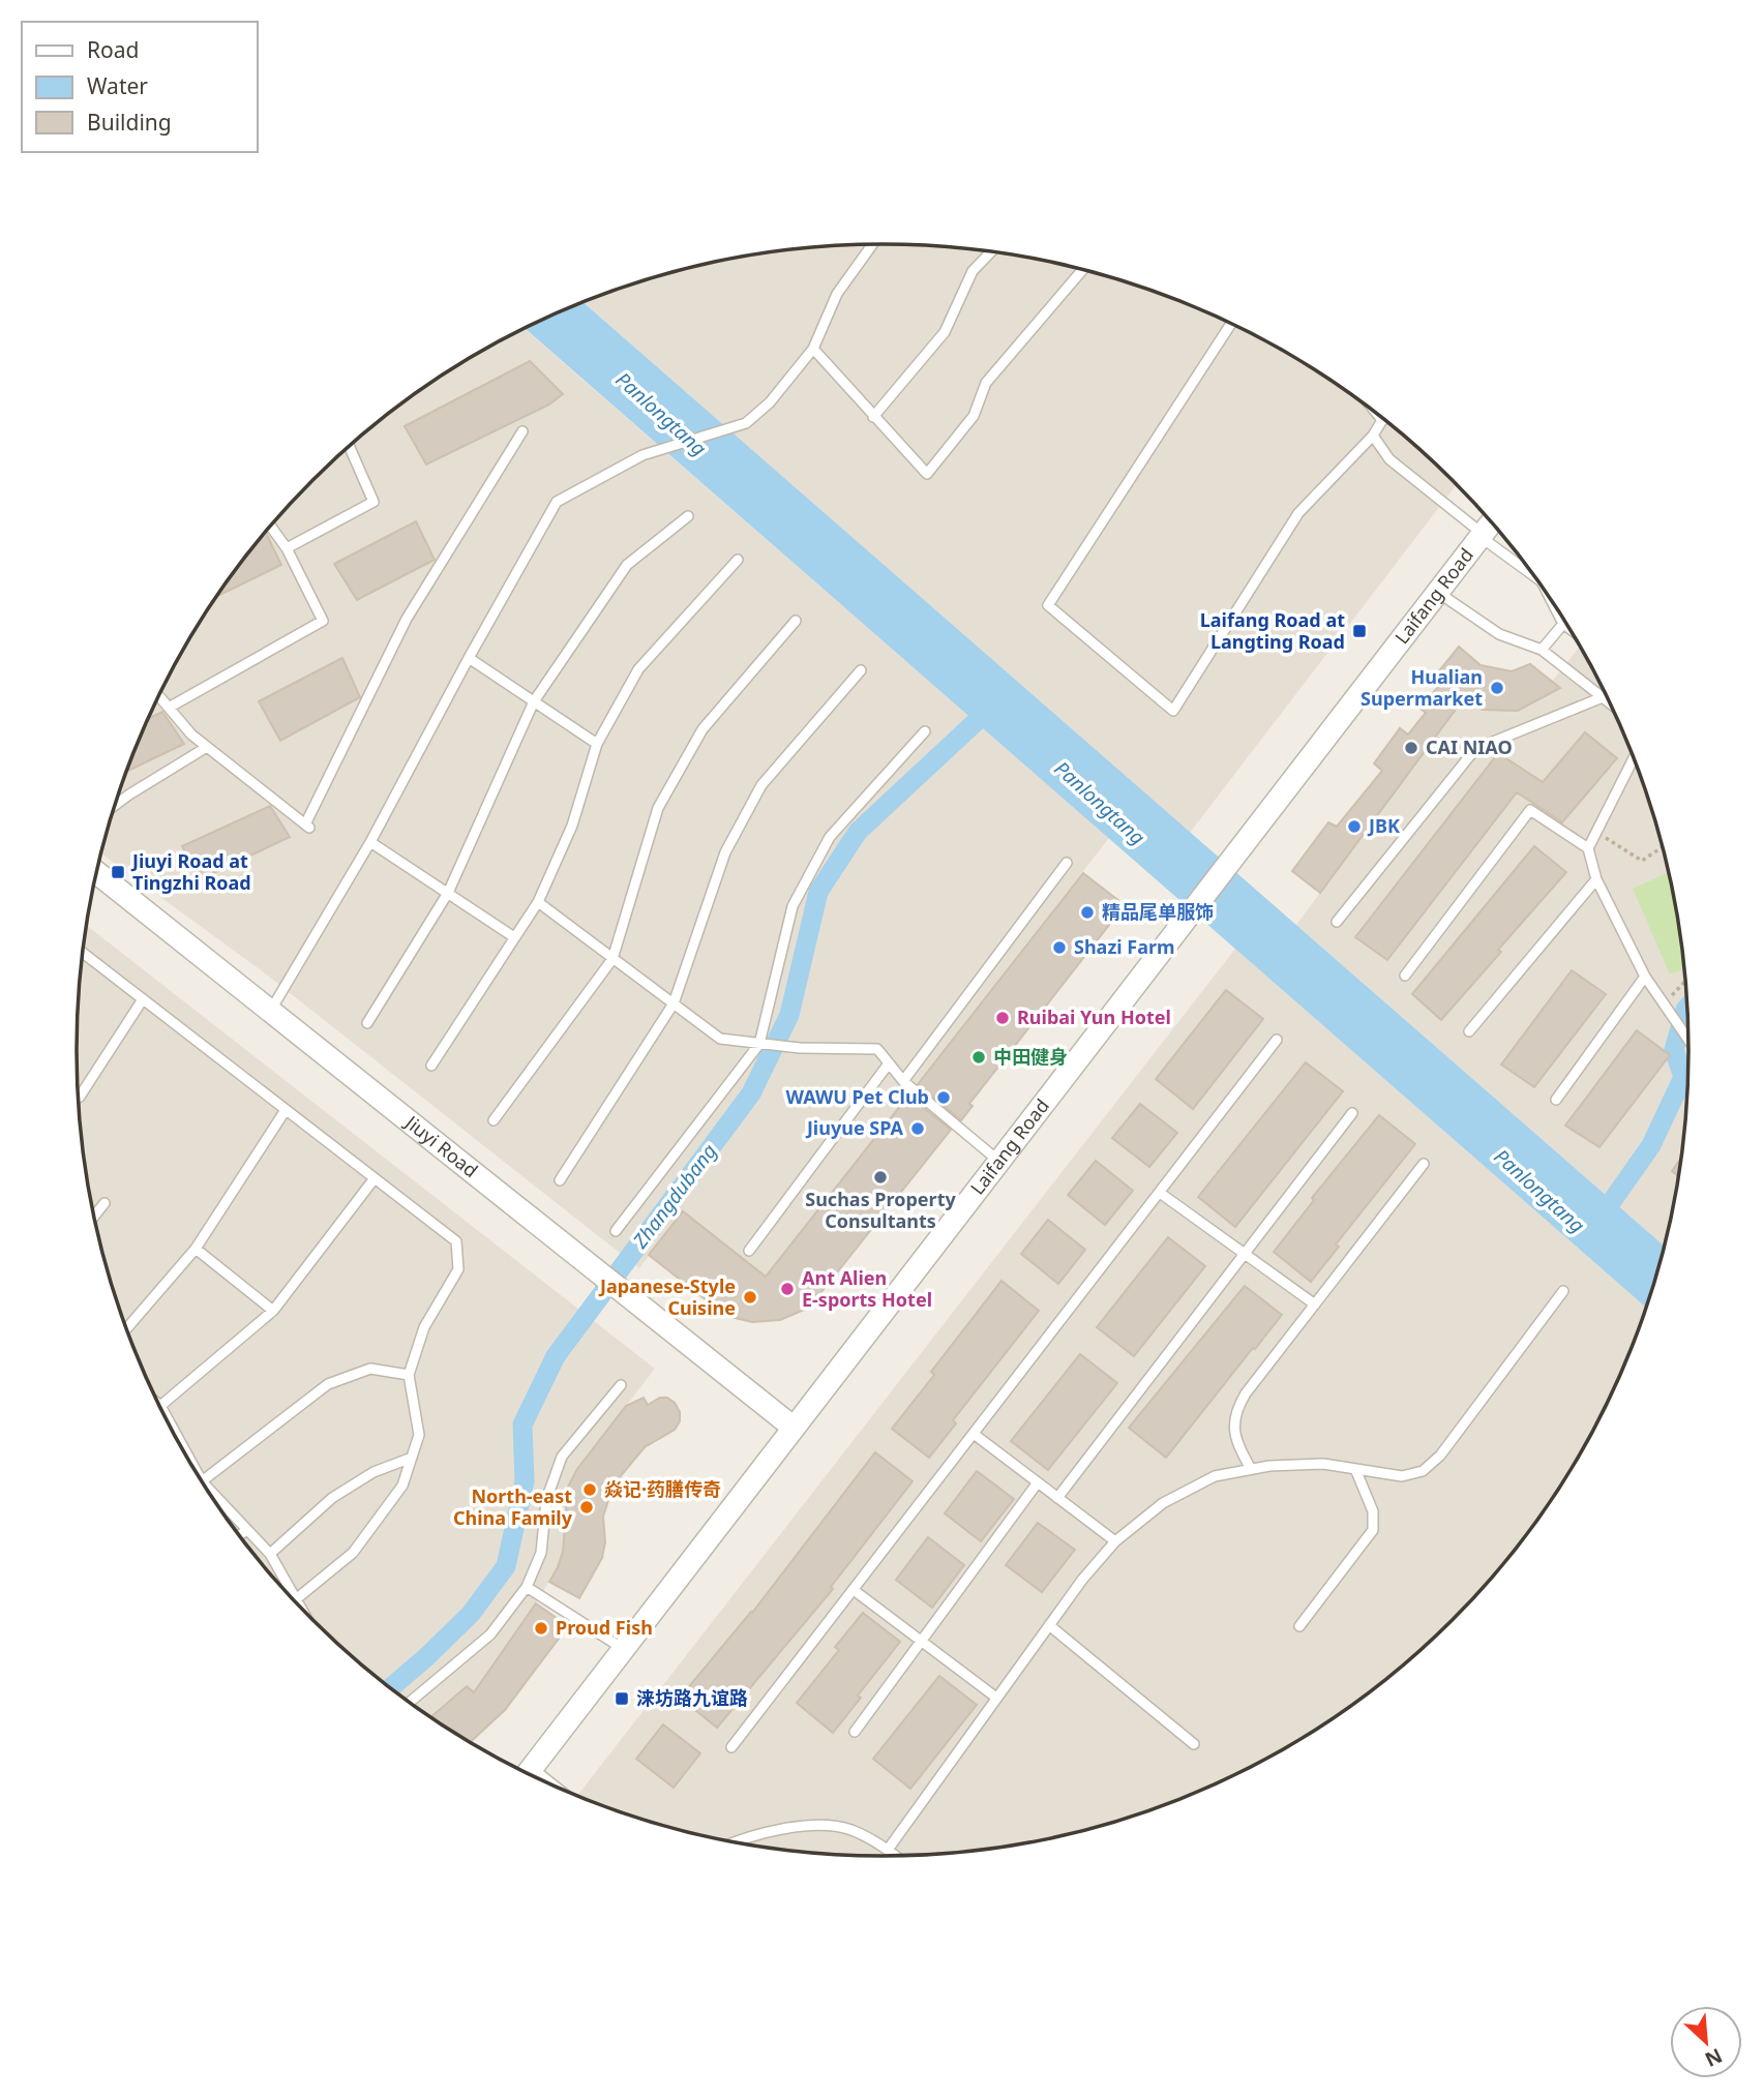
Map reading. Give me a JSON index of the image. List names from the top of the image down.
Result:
{
  "streets": {
    "street": ["Laifang Road", "Jiuyi Road"]
  },
  "crossings": [
    ["Laifang Road", "Jiuyi Road"]
  ],
  "water": ["Panlongtang", "Zhangdubang"],
  "places": {
    "transit": ["Laifang Road at Langting Road", "Jiuyi Road at Tingzhi Road", "涞坊路九谊路"],
    "other": [
      "Hualian Supermarket",
      "CAI NIAO",
      "JBK",
      "精品尾单服饰",
      "Shazi Farm",
      "Ruibai Yun Hotel",
      "中田健身",
      "WAWU Pet Club",
      "Jiuyue SPA",
      "Suchas Property Consultants",
      "Ant Alien E-sports Hotel",
      "Japanese-Style Cuisine",
      "焱记·药膳传奇",
      "North-east China Family",
      "Proud Fish"
    ]
  },
  "legend": ["Road", "Water", "Building"],
  "north": "bottom right"
}
